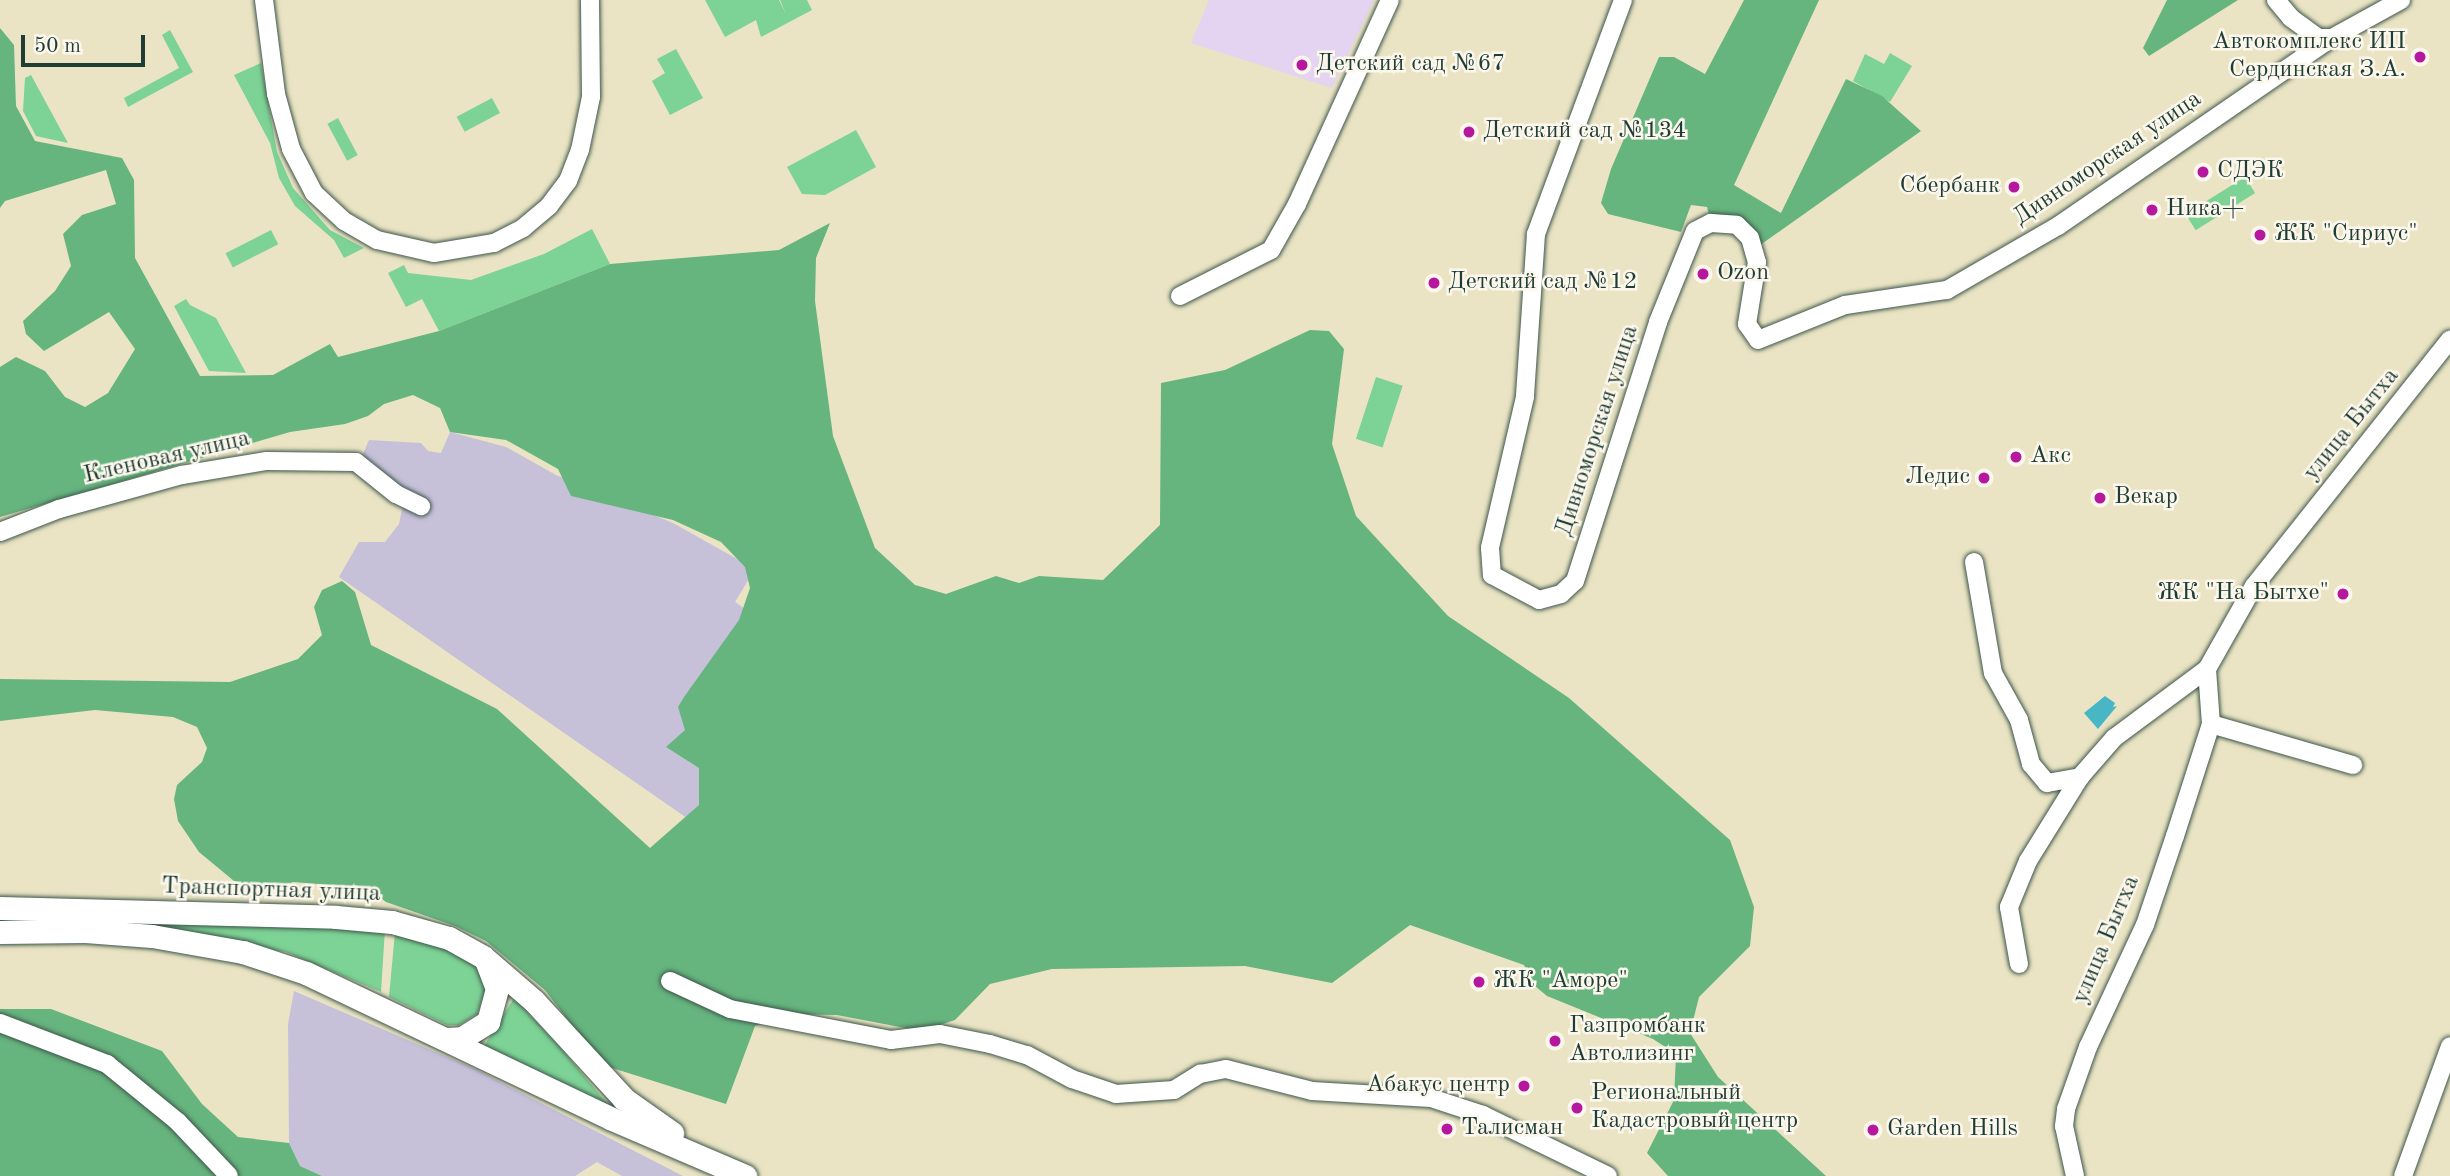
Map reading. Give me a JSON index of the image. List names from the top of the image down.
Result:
{
  "streets": {
    "main road": ["Транспортная улица"],
    "street": ["Дивноморская улица", "улица Бытха", "Кленовая улица"]
  },
  "places": [
    "Автокомплекс ИП Сердинская З.А.",
    "Детский сад №67",
    "Детский сад №134",
    "СДЭК",
    "Сбербанк",
    "Ника+",
    "ЖК \"Сириус\"",
    "Ozon",
    "Детский сад №12",
    "Акс",
    "Ледис",
    "Векар",
    "ЖК \"На Бытхе\"",
    "ЖК \"Аморе\"",
    "Газпромбанк Автолизинг",
    "Абакус центр",
    "Региональный Кадастровый центр",
    "Талисман",
    "Garden Hills"
  ],
  "scale_bar": "50 m"
}
